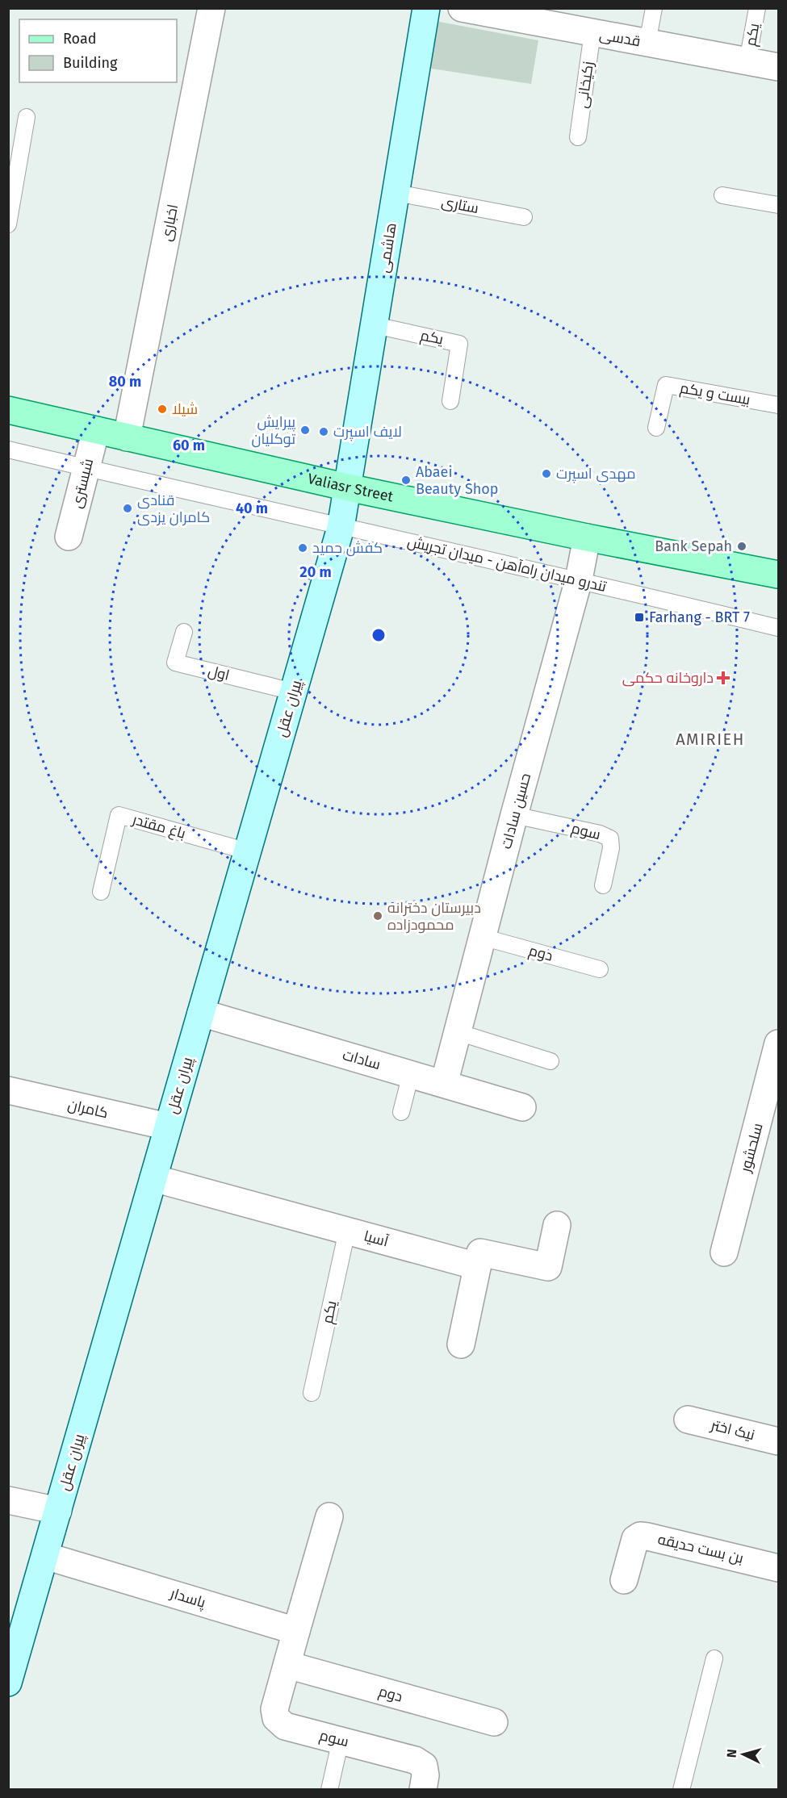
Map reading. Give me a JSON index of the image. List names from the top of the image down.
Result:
{
  "streets": {
    "main road": ["Valiasr Street"],
    "street": [
      "قدسی",
      "اخباری",
      "هاشمی",
      "شبستری",
      "پیران عقل",
      "حسین سادات",
      "سوم",
      "دوم",
      "سادات",
      "کامران",
      "سلحشور",
      "آسیا",
      "نیک اختر",
      "بن بست حدیقه",
      "پاسدار"
    ],
    "lane": [
      "یکم",
      "زکیخانی",
      "ستاری",
      "بیست و یکم",
      "تندرو میدان راه‌آهن - میدان تجریش",
      "اول",
      "باغ مقتدر"
    ]
  },
  "crossings": [
    ["یکم", "قدسی"],
    ["یکم", "هاشمی"],
    ["یکم", "آسیا"],
    ["قدسی", "زکیخانی"],
    ["ستاری", "هاشمی"],
    ["اخباری", "Valiasr Street"],
    ["هاشمی", "Valiasr Street"],
    ["هاشمی", "پیران عقل"],
    ["شبستری", "Valiasr Street"],
    ["شبستری", "تندرو میدان راه‌آهن - میدان تجریش"],
    ["Valiasr Street", "پیران عقل"],
    ["Valiasr Street", "حسین سادات"],
    ["تندرو میدان راه‌آهن - میدان تجریش", "پیران عقل"],
    ["تندرو میدان راه‌آهن - میدان تجریش", "حسین سادات"],
    ["اول", "پیران عقل"],
    ["پیران عقل", "باغ مقتدر"],
    ["پیران عقل", "سادات"],
    ["پیران عقل", "کامران"],
    ["پیران عقل", "آسیا"],
    ["پیران عقل", "پاسدار"],
    ["حسین سادات", "سوم"],
    ["حسین سادات", "دوم"],
    ["حسین سادات", "سادات"],
    ["سوم", "دوم"]
  ],
  "districts": ["AMIRIEH"],
  "places": {
    "other": [
      "شیلا",
      "پیرایش توکلیان",
      "لایف اسپرت",
      "مهدی اسپرت",
      "Abaei Beauty Shop",
      "قنادی کامران یزدی",
      "Bank Sepah",
      "کفش حمید",
      "دبیرستان دخترانه محمودزاده"
    ],
    "transit": ["Farhang - BRT 7"],
    "health": ["داروخانه حکمی"]
  },
  "legend": ["Road", "Building"],
  "north": "left",
  "rings": [
    "80 m",
    "60 m",
    "40 m",
    "20 m"
  ]
}
